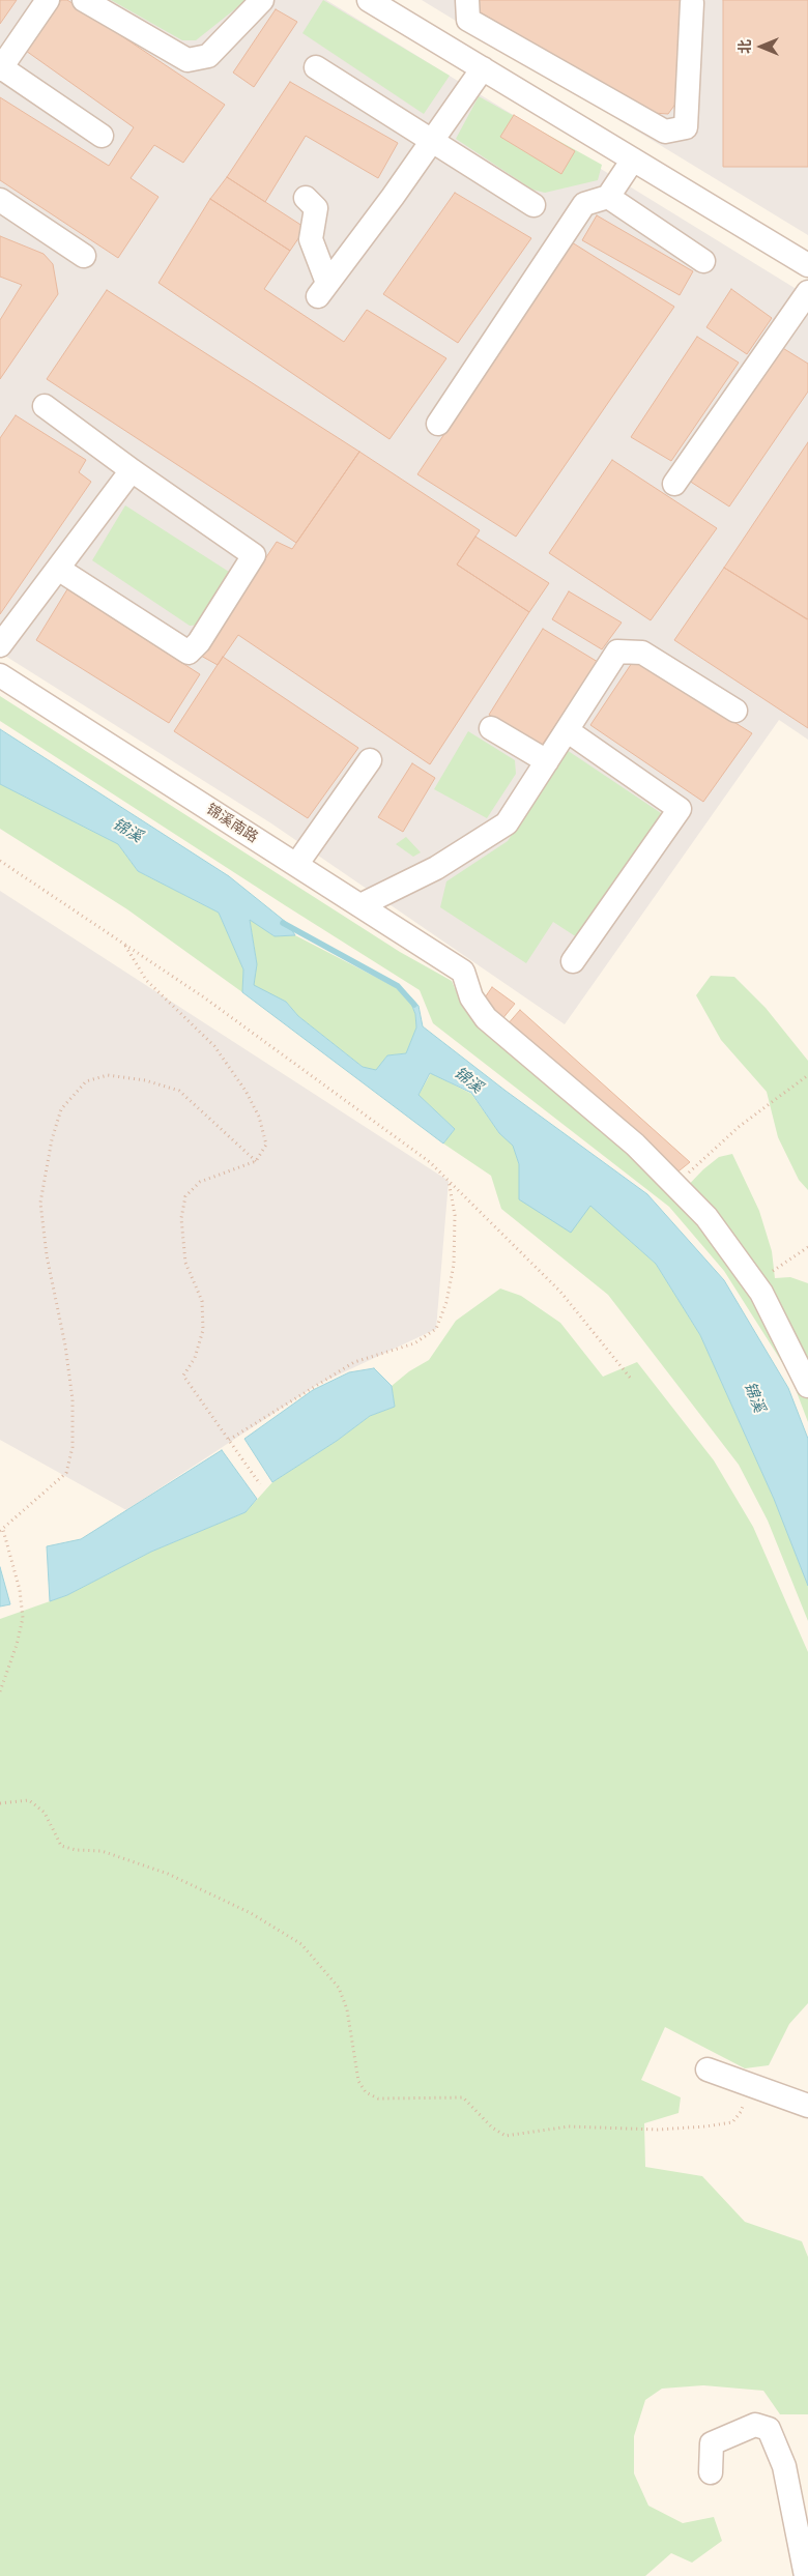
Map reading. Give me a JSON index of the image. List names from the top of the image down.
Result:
{
  "streets": {
    "street": ["锦溪南路"]
  },
  "water": ["锦溪"],
  "north": "left"
}
